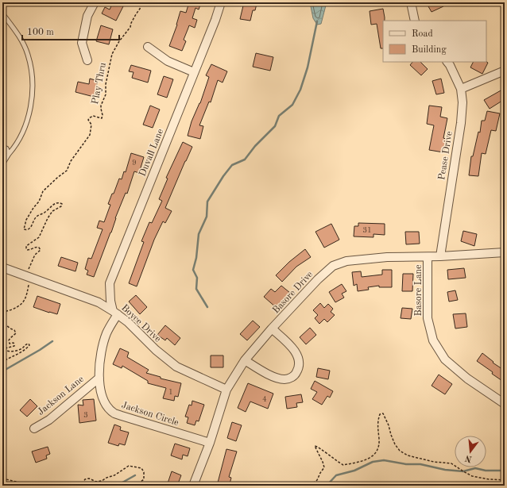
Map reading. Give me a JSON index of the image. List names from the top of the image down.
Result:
{
  "streets": {
    "street": [
      "Duvall Lane",
      "Pease Drive",
      "Basore Lane",
      "Basore Drive",
      "Boyce Drive",
      "Jackson Lane",
      "Jackson Circle"
    ],
    "path": ["Play Thru"]
  },
  "crossings": [
    ["Play Thru", "Boyce Drive"],
    ["Duvall Lane", "Boyce Drive"],
    ["Duvall Lane", "Jackson Circle"],
    ["Pease Drive", "Basore Drive"],
    ["Basore Lane", "Basore Drive"],
    ["Basore Drive", "Boyce Drive"],
    ["Basore Drive", "Jackson Circle"],
    ["Boyce Drive", "Jackson Circle"],
    ["Jackson Lane", "Jackson Circle"]
  ],
  "house_numbers": [
    "9",
    "31",
    "1",
    "4",
    "3"
  ],
  "legend": ["Road", "Building"],
  "scale_bar": "100 m",
  "north": "bottom"
}
